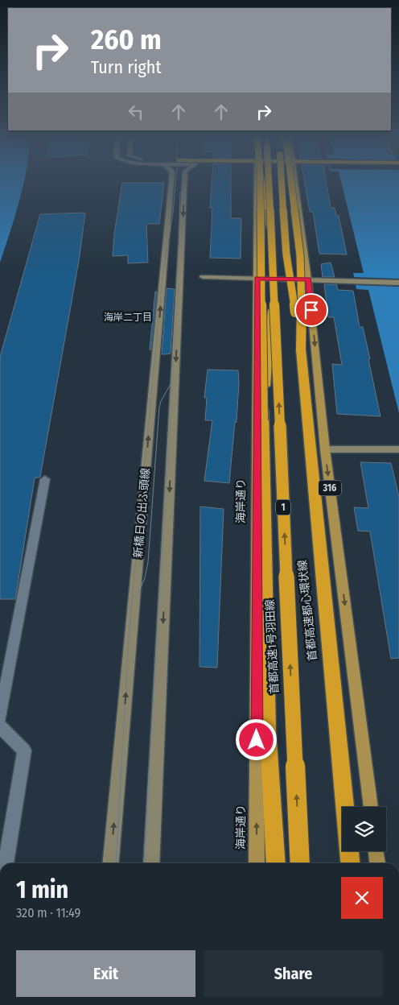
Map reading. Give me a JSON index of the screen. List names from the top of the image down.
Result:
{
  "streets": {
    "highway": ["1", "首都高速都心環状線", "首都高速1号羽田線"],
    "main road": ["316", "海岸通り", "新橋日の出ふ頭線"]
  },
  "districts": ["海岸二丁目"],
  "page": {
    "turn": ["260 m", "Turn right"],
    "heading": ["1 min", "320 m · 11:49"],
    "buttons": ["Exit", "Share"]
  }
}
